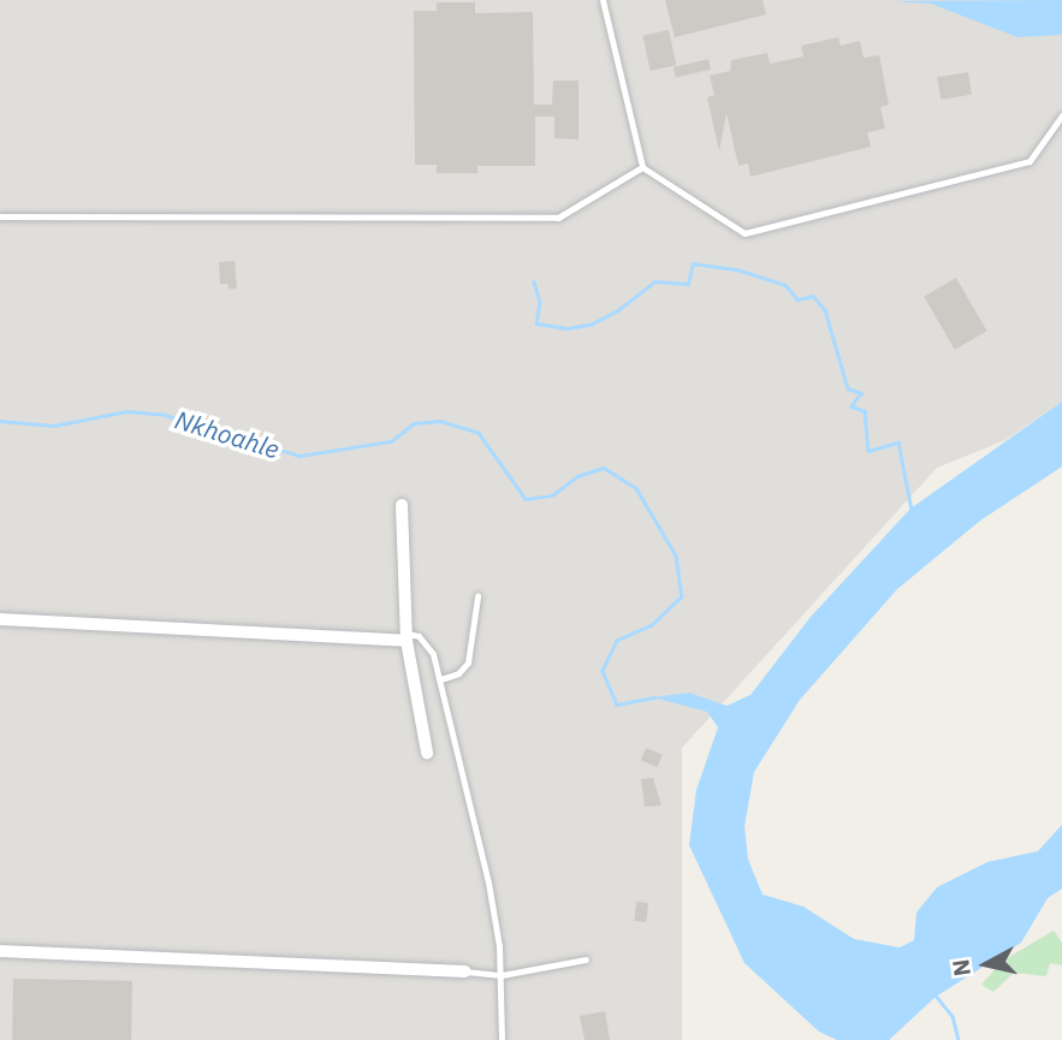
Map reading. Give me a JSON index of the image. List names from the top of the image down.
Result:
{
  "water": ["Nkhoahle"],
  "north": "left"
}
